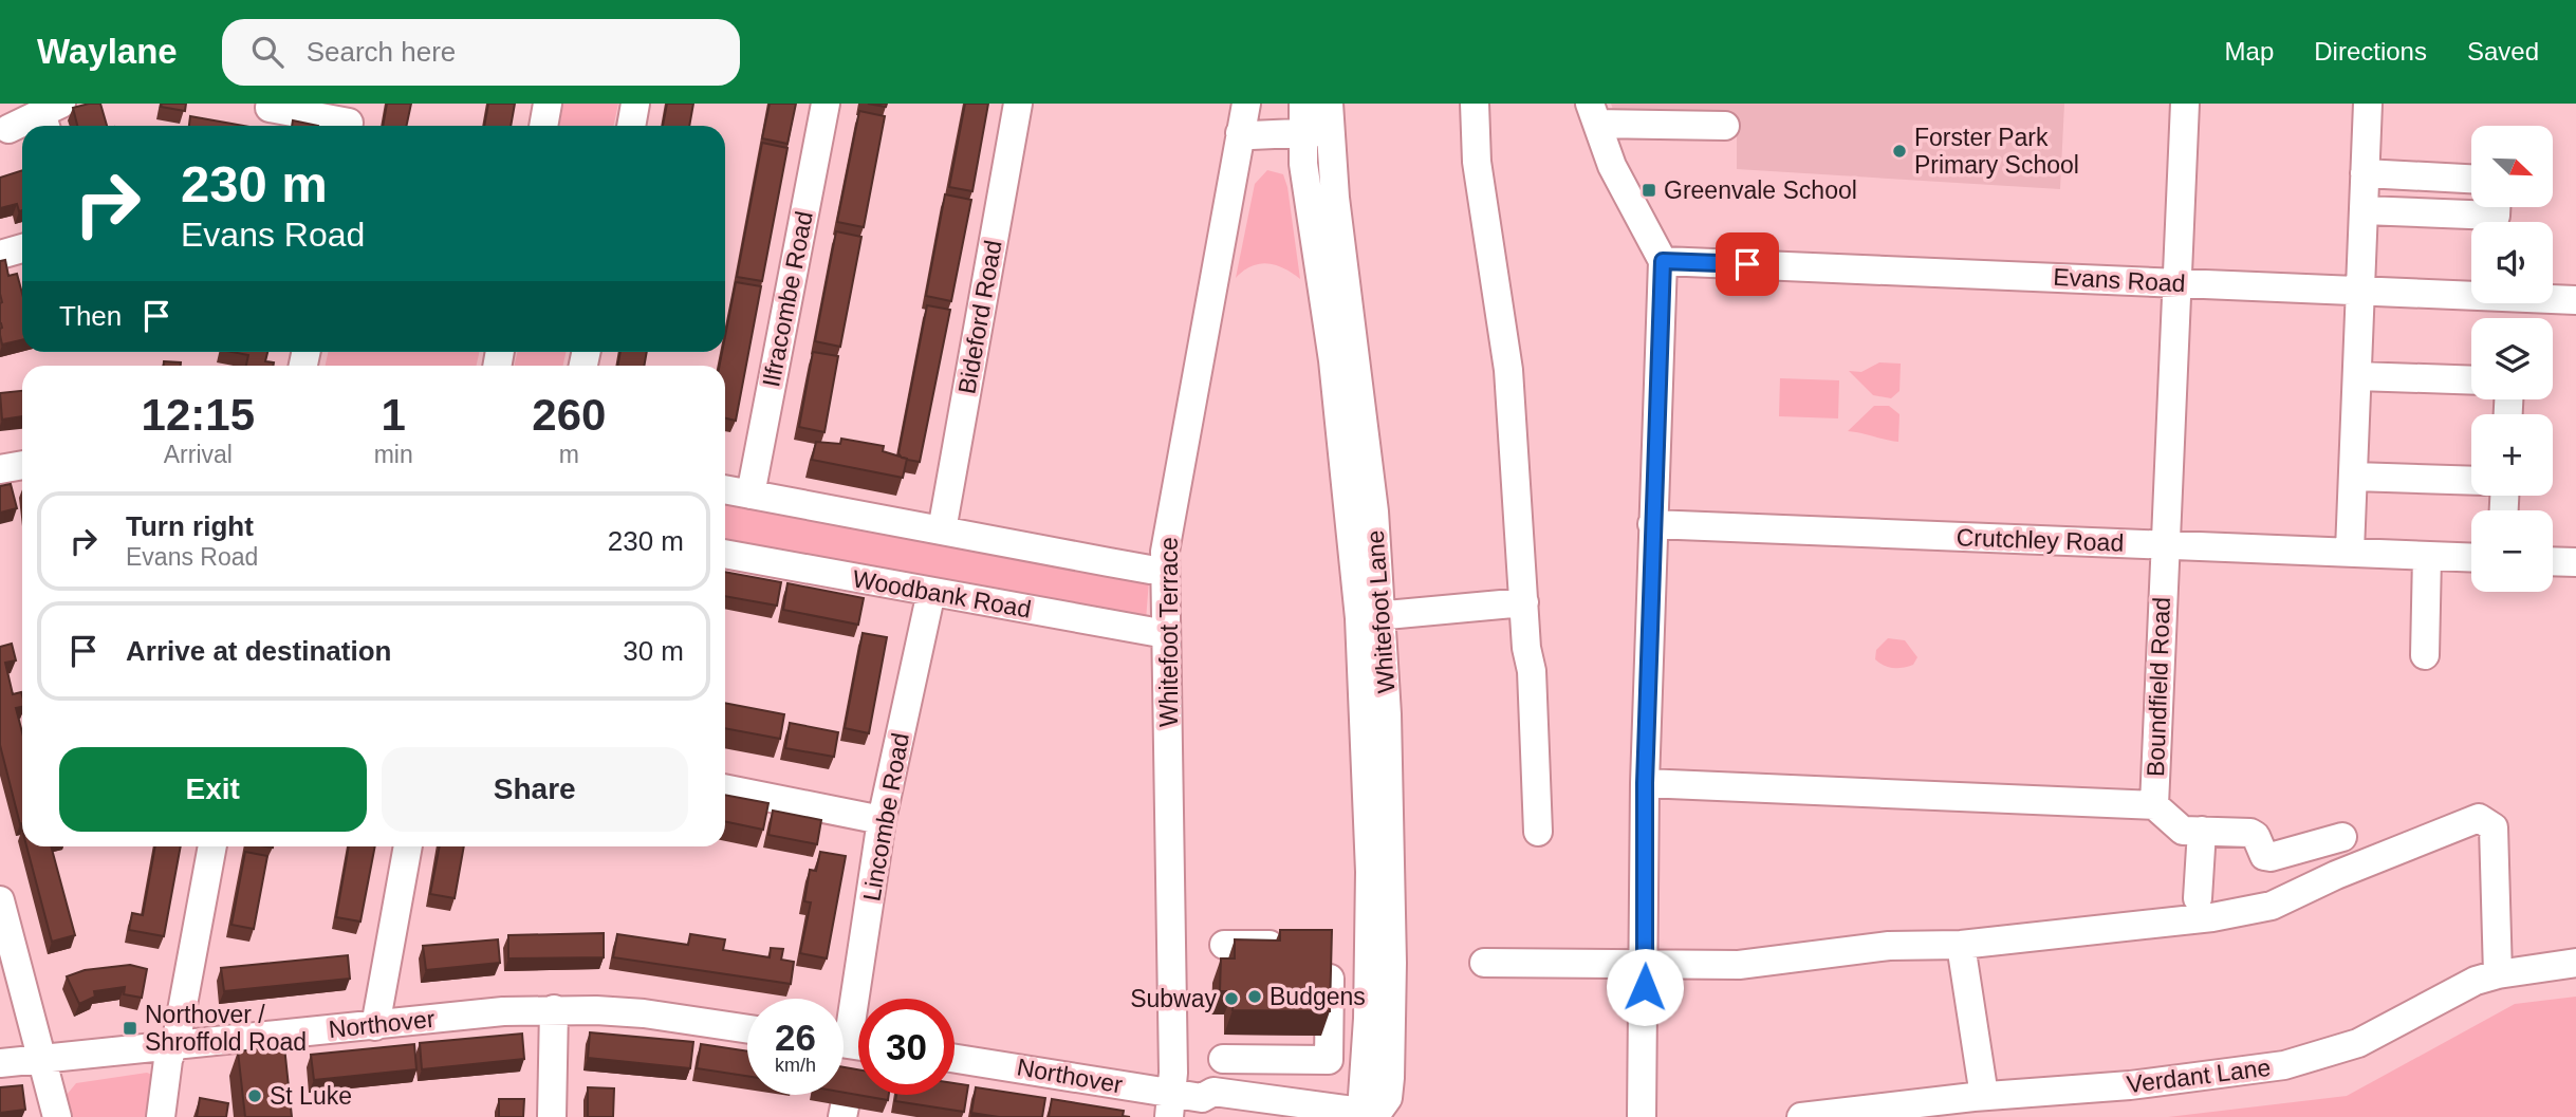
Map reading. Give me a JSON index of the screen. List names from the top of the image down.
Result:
{
  "streets": {
    "street": [
      "Evans Road",
      "Ilfracombe Road",
      "Bideford Road",
      "Crutchley Road",
      "Woodbank Road",
      "Whitefoot Lane",
      "Whitefoot Terrace",
      "Boundfield Road",
      "Lincombe Road",
      "Northover",
      "Verdant Lane"
    ]
  },
  "crossings": [
    ["Evans Road", "Boundfield Road"],
    ["Crutchley Road", "Boundfield Road"],
    ["Woodbank Road", "Whitefoot Terrace"],
    ["Woodbank Road", "Lincombe Road"],
    ["Whitefoot Terrace", "Northover"]
  ],
  "places": {
    "other": [
      "Forster Park Primary School",
      "Budgens",
      "Subway",
      "St Luke"
    ],
    "transit": ["Greenvale School", "Northover / Shroffold Road"]
  },
  "north": "bottom right",
  "page": {
    "header": "Waylane",
    "search": "Search here",
    "nav": ["Map", "Directions", "Saved"],
    "map_buttons": ["+", "−"],
    "turn": ["230 m", "Evans Road"],
    "then": "Then",
    "eta": [
      "12:15",
      "Arrival",
      "1",
      "min",
      "260",
      "m"
    ],
    "list": [
      {
        "name": "Turn right",
        "note": "Evans Road",
        "value": "230 m"
      },
      {
        "name": "Arrive at destination",
        "value": "30 m"
      }
    ],
    "buttons": ["Exit", "Share"],
    "speed": "26 km/h",
    "limit": "30"
  }
}
